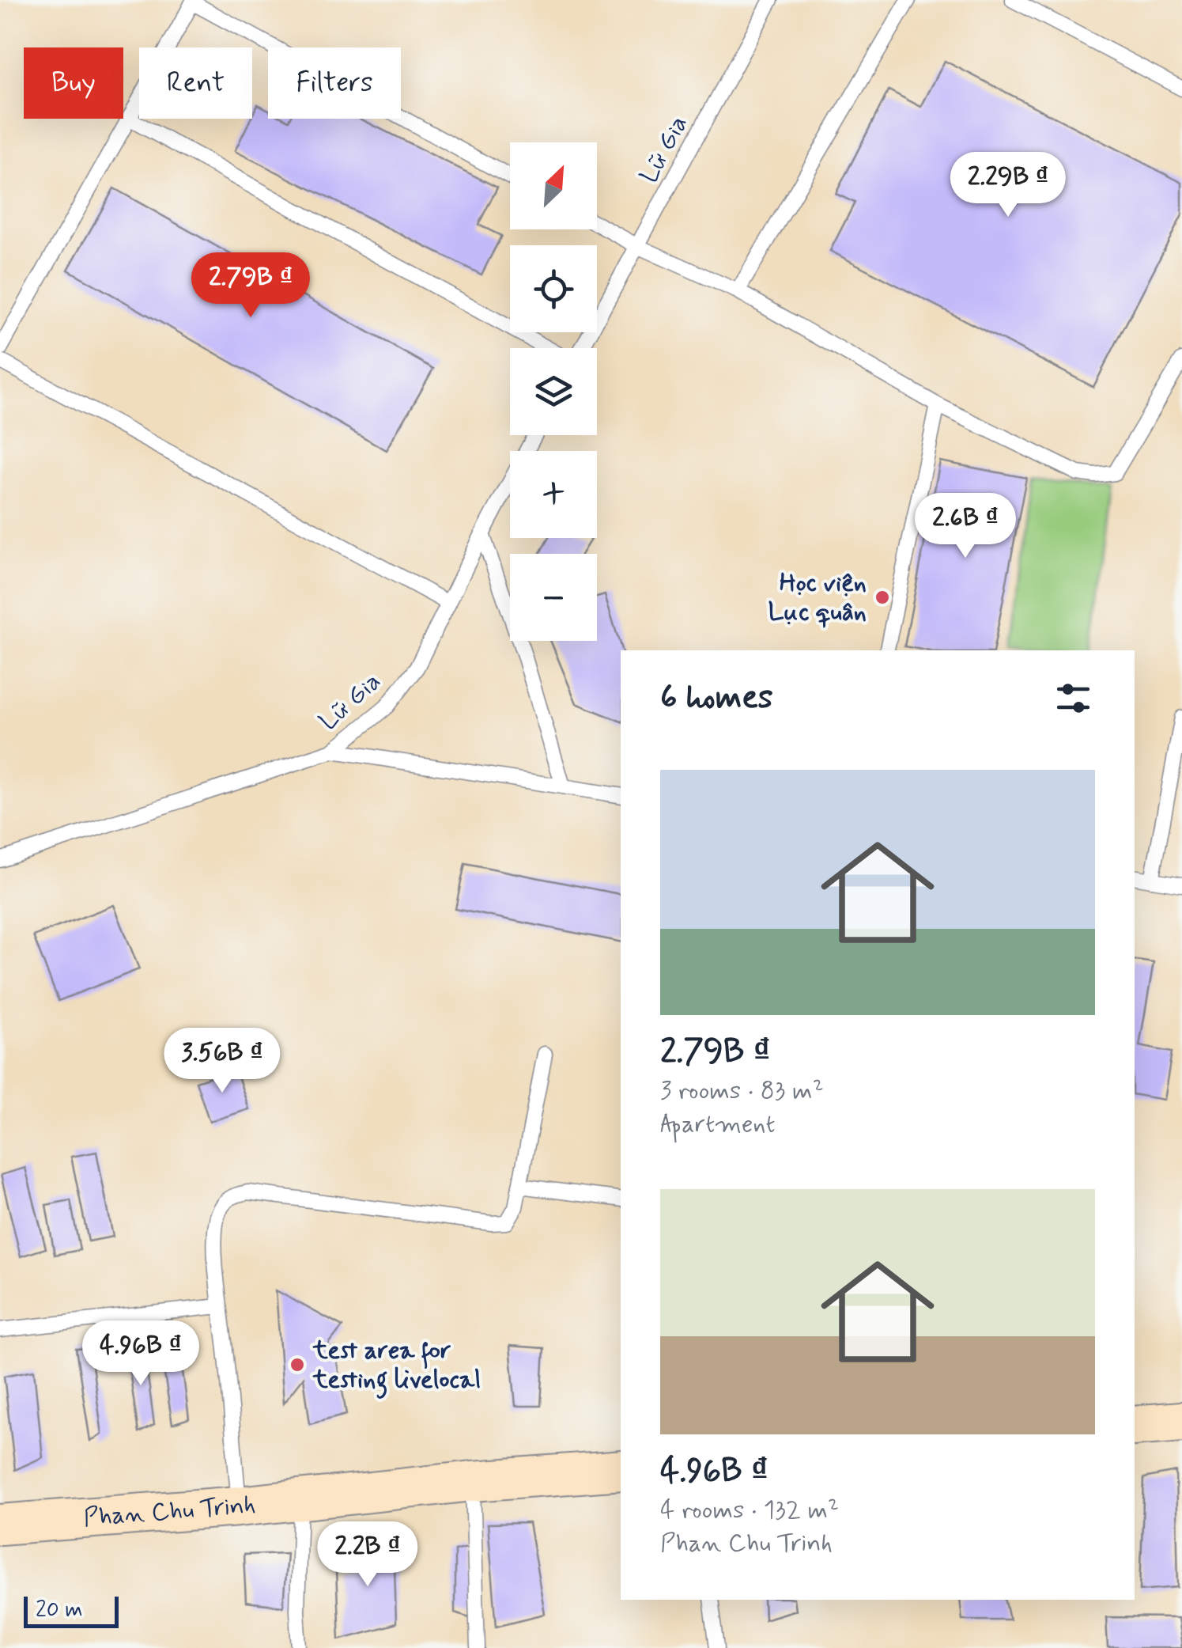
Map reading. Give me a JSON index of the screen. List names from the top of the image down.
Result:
{
  "streets": {
    "main road": ["Phan Chu Trinh"],
    "lane": ["Lữ Gia"]
  },
  "places": ["Học viện Lục quân", "test area for testing livelocal"],
  "scale_bar": "20 m",
  "north": "top right",
  "page": {
    "chip": ["Buy", "Rent", "Filters"],
    "map_buttons": ["+", "−"],
    "price": [
      "2.29B ₫",
      "2.79B ₫",
      "2.6B ₫",
      "3.56B ₫",
      "4.96B ₫",
      "2.2B ₫"
    ],
    "heading": "6 homes",
    "list": [
      {
        "name": "2.79B ₫",
        "note": "3 rooms · 83 m² · Apartment"
      },
      {
        "name": "4.96B ₫",
        "note": "4 rooms · 132 m² · Phan Chu Trinh"
      }
    ],
    "scale": "20 m"
  }
}
